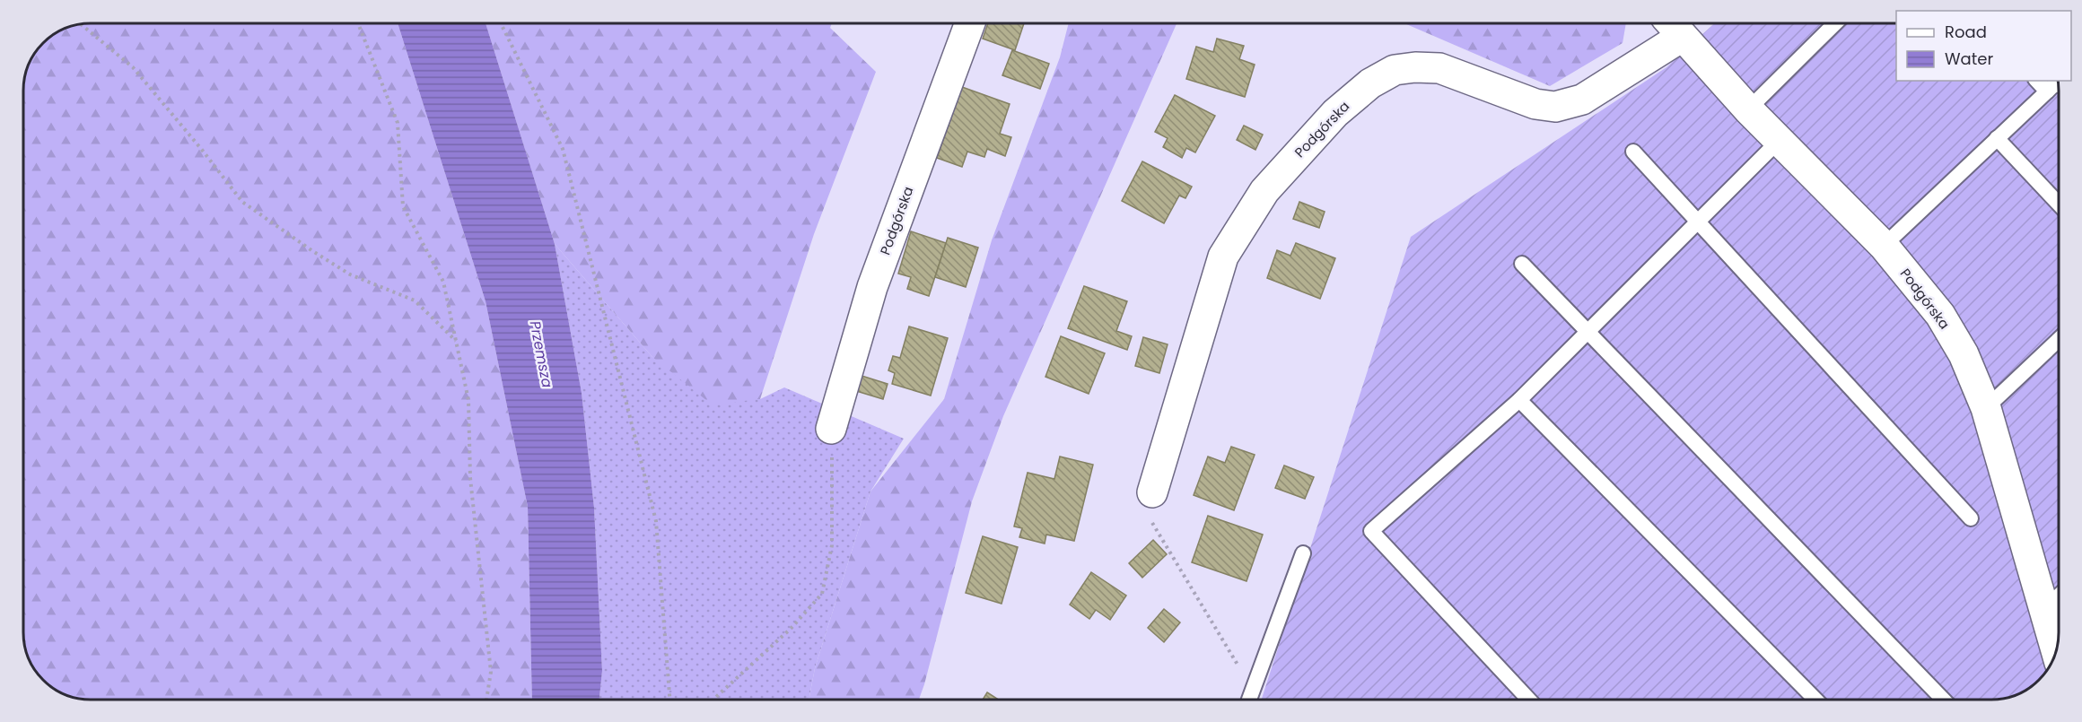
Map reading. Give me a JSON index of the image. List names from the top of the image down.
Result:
{
  "streets": {
    "street": ["Podgórska"]
  },
  "water": ["Przemsza"],
  "legend": ["Road", "Water"]
}
